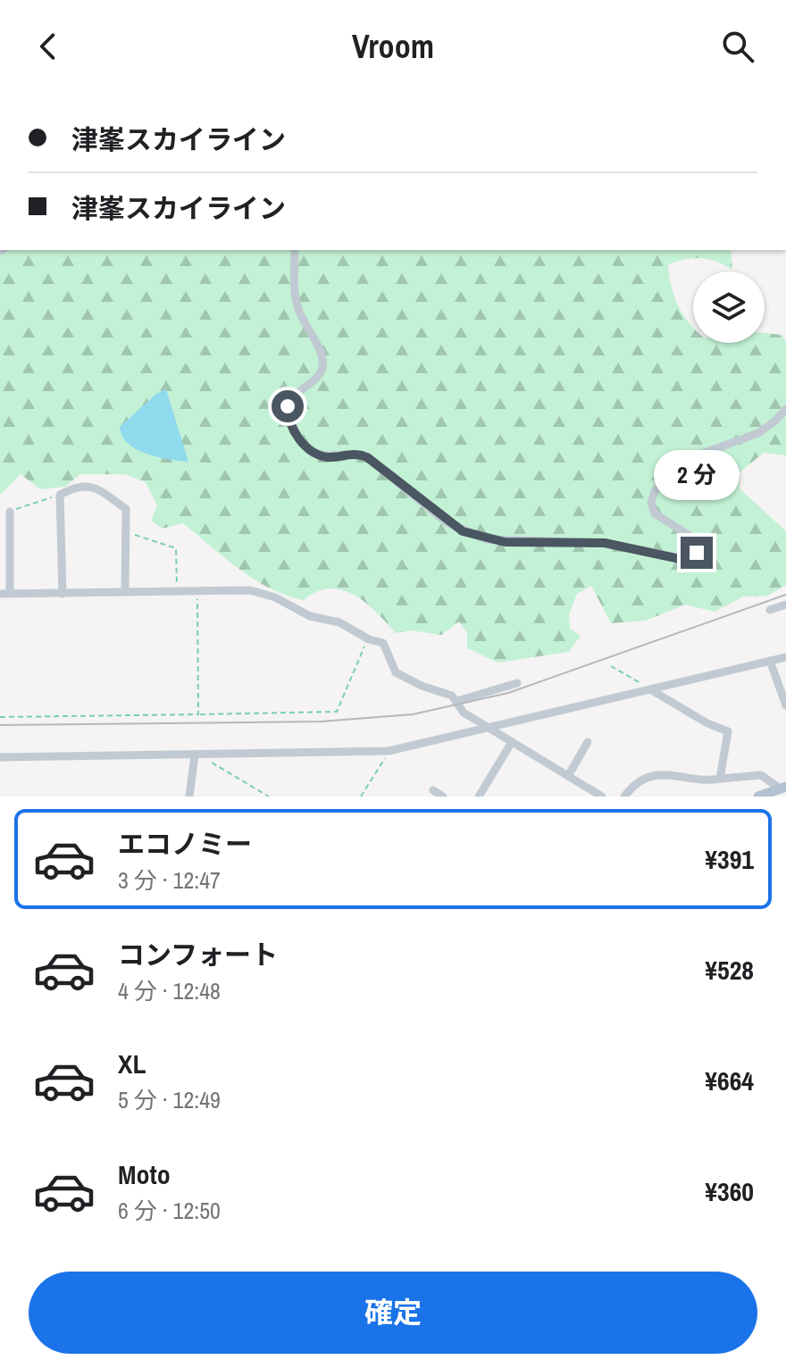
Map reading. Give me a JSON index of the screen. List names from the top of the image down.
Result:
{
  "page": {
    "header": "Vroom",
    "banner": ["津峯スカイライン", "津峯スカイライン"],
    "bubble": "2 分",
    "list": [
      {
        "name": "エコノミー",
        "note": "3 分 · 12:47",
        "value": "¥391"
      },
      {
        "name": "コンフォート",
        "note": "4 分 · 12:48",
        "value": "¥528"
      },
      {
        "name": "XL",
        "note": "5 分 · 12:49",
        "value": "¥664"
      },
      {
        "name": "Moto",
        "note": "6 分 · 12:50",
        "value": "¥360"
      }
    ],
    "buttons": "確定"
  }
}
